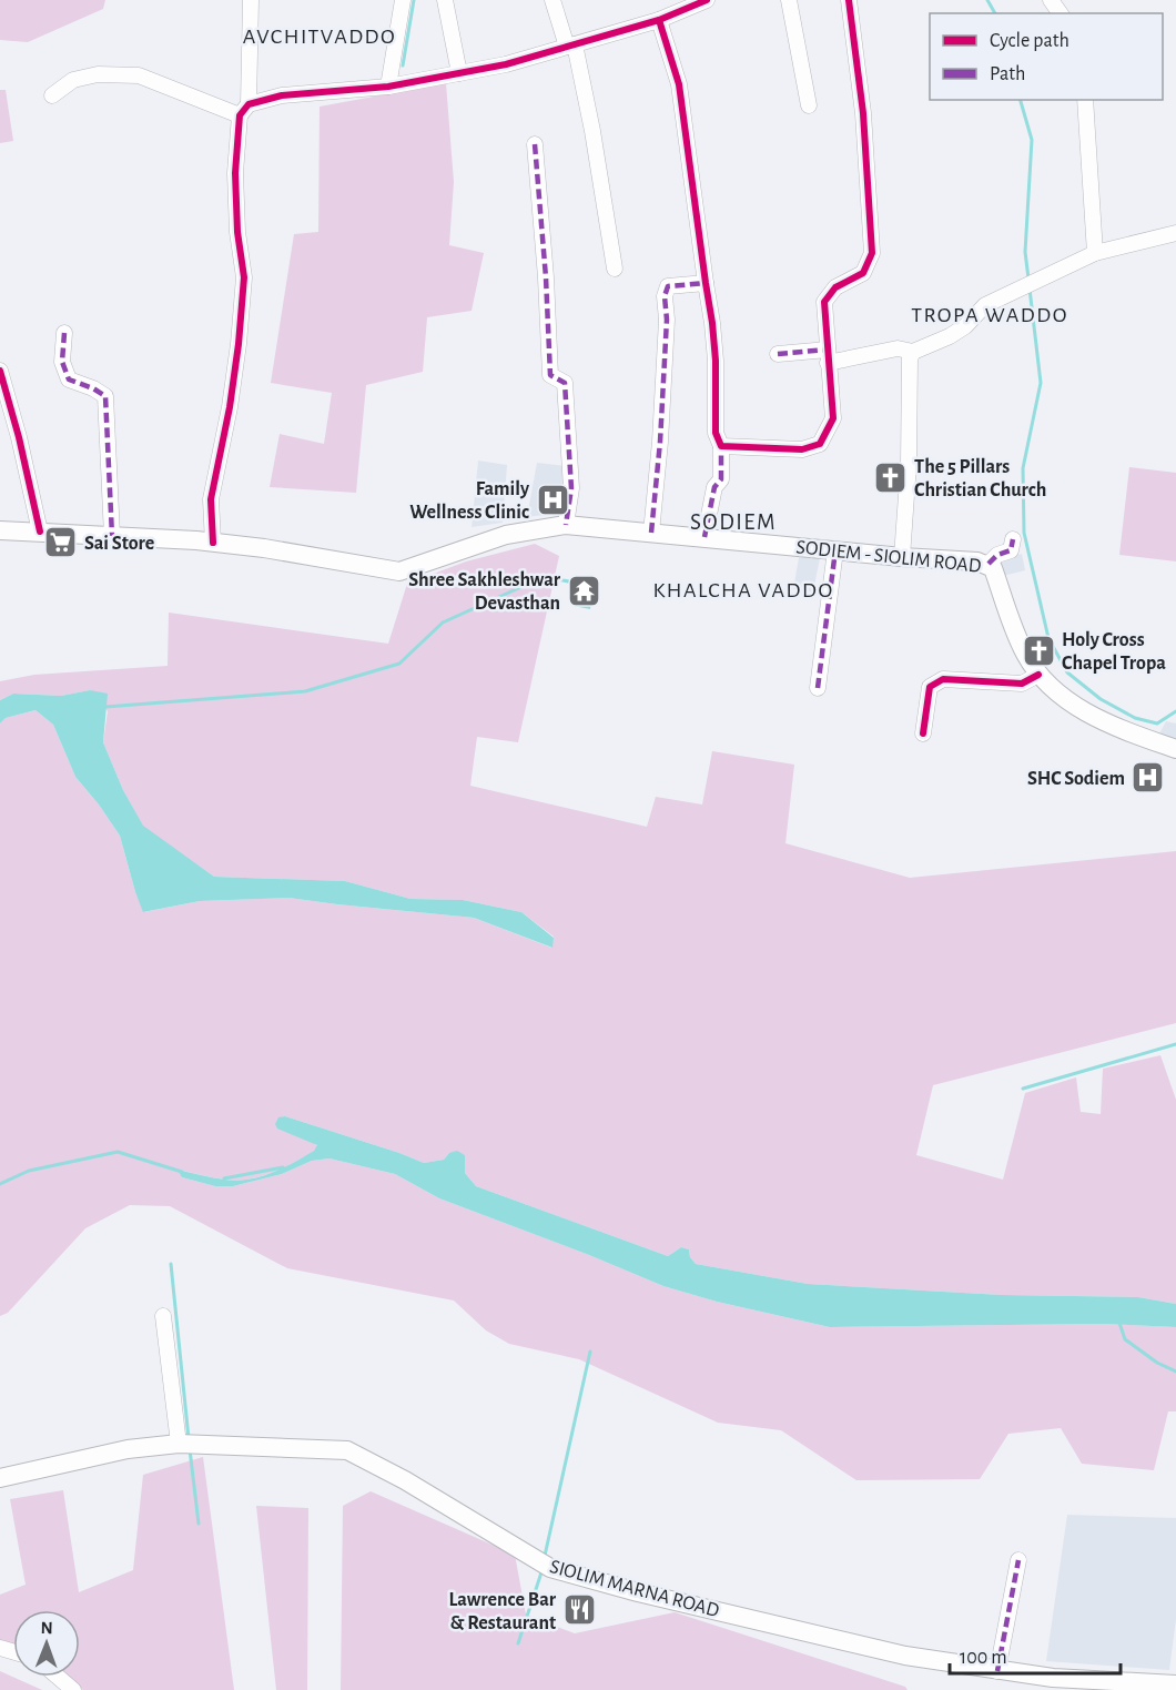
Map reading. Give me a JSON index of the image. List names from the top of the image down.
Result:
{
  "streets": {
    "main road": ["SODIEM - SIOLIM ROAD", "SIOLIM MARNA ROAD"]
  },
  "districts": [
    "AVCHITVADDO",
    "TROPA WADDO",
    "SODIEM",
    "KHALCHA VADDO"
  ],
  "places": {
    "church": ["The 5 Pillars Christian Church", "Holy Cross Chapel Tropa"],
    "hospital": ["Family Wellness Clinic", "SHC Sodiem"],
    "supermarket": ["Sai Store"],
    "temple": ["Shree Sakhleshwar Devasthan"],
    "restaurant": ["Lawrence Bar & Restaurant"]
  },
  "legend": ["Cycle path", "Path"],
  "scale_bar": "100 m",
  "north": "top"
}
